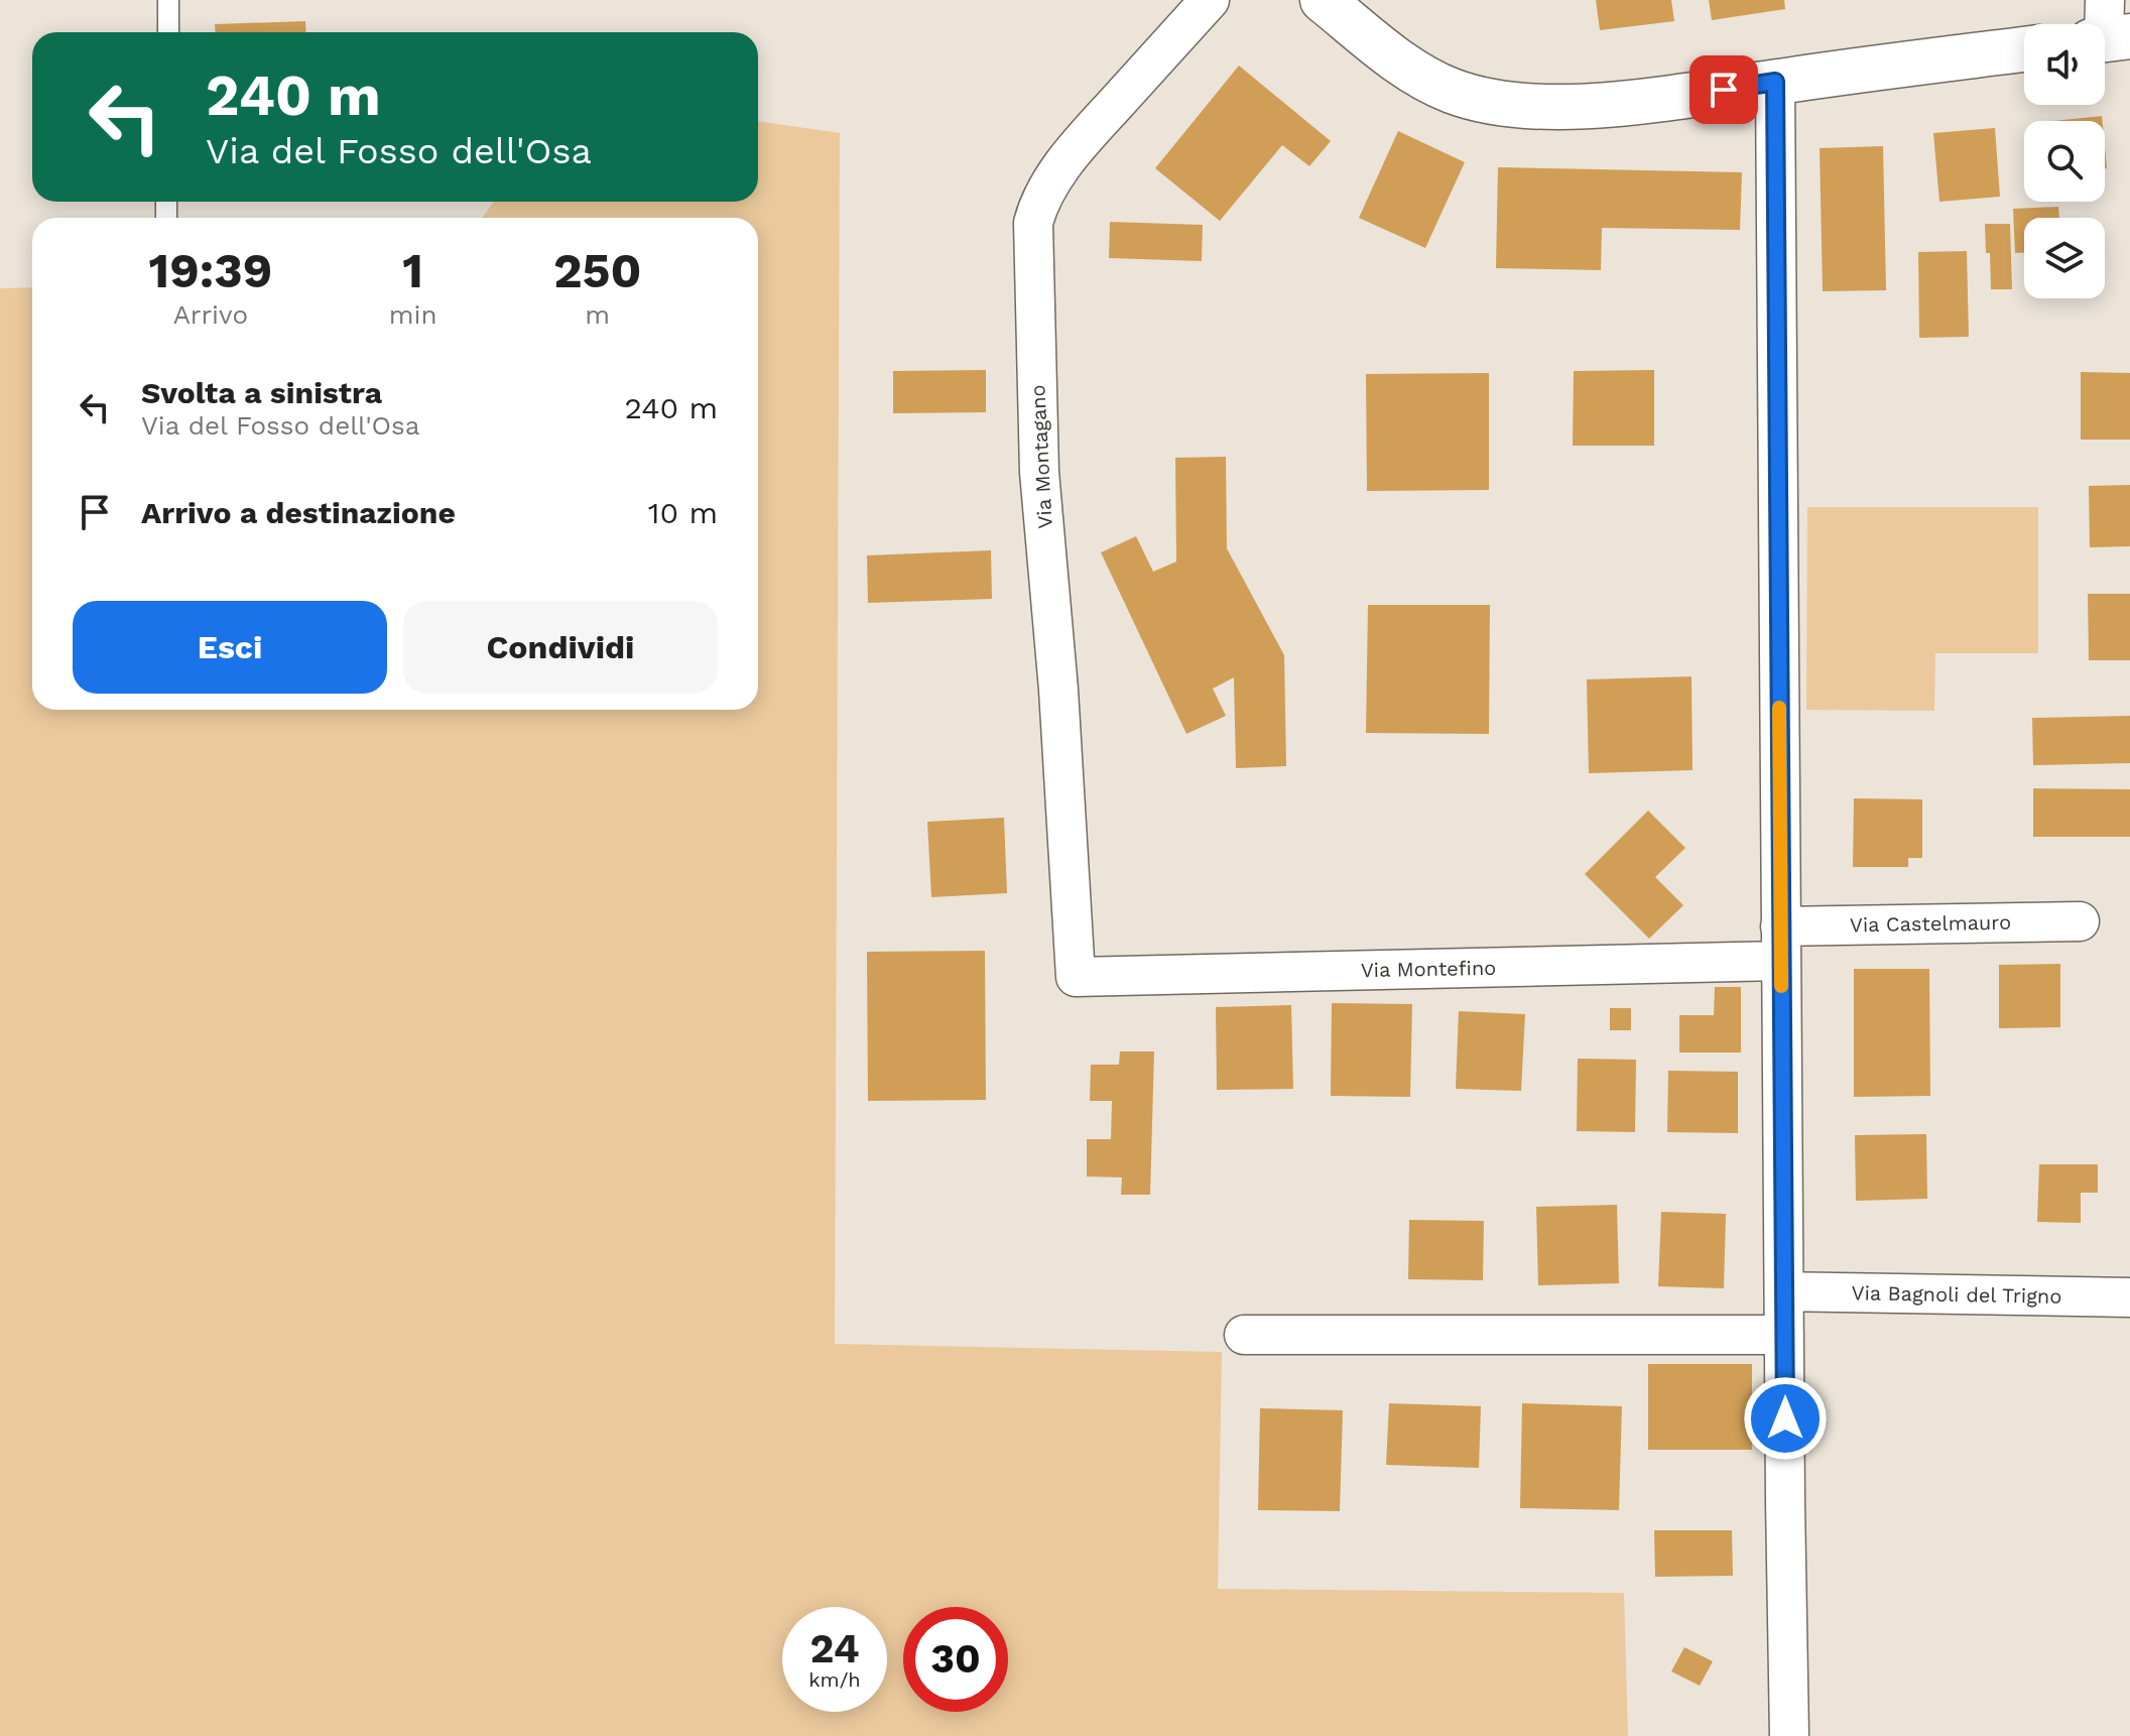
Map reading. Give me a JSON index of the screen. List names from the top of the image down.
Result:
{
  "streets": {
    "street": [
      "Via Montagano",
      "Via Castelmauro",
      "Via Montefino",
      "Via Bagnoli del Trigno"
    ]
  },
  "crossings": [
    ["Via Montagano", "Via Montefino"],
    ["Via Castelmauro", "Via Montefino"]
  ],
  "page": {
    "turn": ["240 m", "Via del Fosso dell'Osa"],
    "eta": [
      "19:39",
      "Arrivo",
      "1",
      "min",
      "250",
      "m"
    ],
    "list": [
      {
        "name": "Svolta a sinistra",
        "note": "Via del Fosso dell'Osa",
        "value": "240 m"
      },
      {
        "name": "Arrivo a destinazione",
        "value": "10 m"
      }
    ],
    "buttons": ["Esci", "Condividi"],
    "speed": "24 km/h",
    "limit": "30"
  }
}
